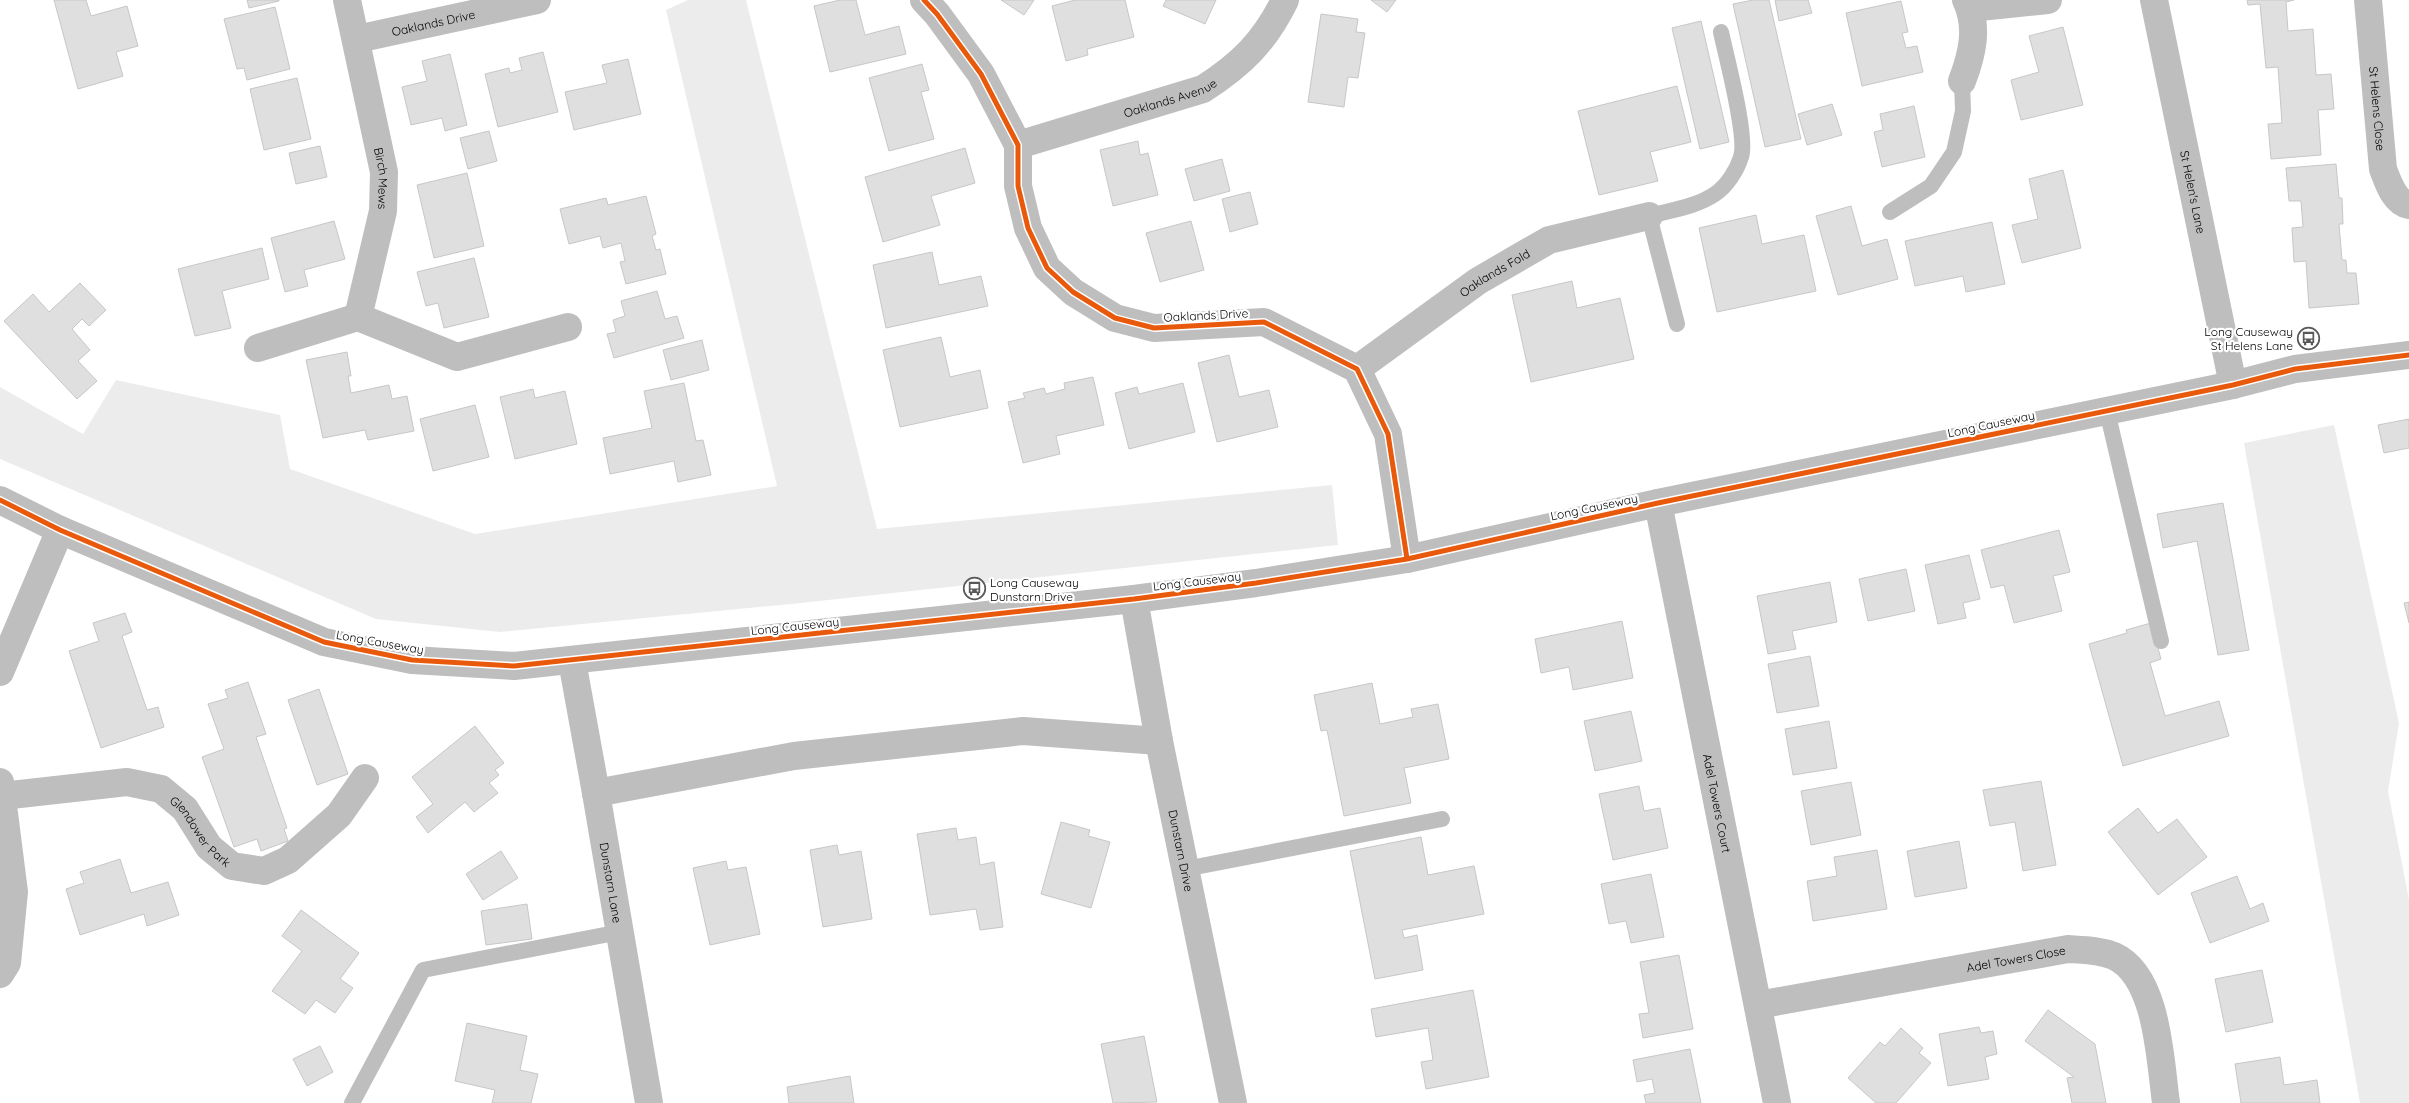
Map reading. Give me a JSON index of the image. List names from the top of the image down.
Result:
{
  "streets": {
    "street": [
      "Oaklands Drive",
      "Oaklands Avenue",
      "St Helens Close",
      "Birch Mews",
      "St Helen's Lane",
      "Oaklands Fold",
      "Long Causeway",
      "Adel Towers Court",
      "Glendower Park",
      "Dunstarn Drive",
      "Dunstarn Lane",
      "Adel Towers Close"
    ]
  },
  "crossings": [
    ["Oaklands Drive", "Oaklands Avenue"],
    ["Oaklands Drive", "Birch Mews"],
    ["Oaklands Drive", "Oaklands Fold"],
    ["St Helen's Lane", "Long Causeway"],
    ["Long Causeway", "Adel Towers Court"],
    ["Long Causeway", "Dunstarn Drive"],
    ["Long Causeway", "Dunstarn Lane"],
    ["Adel Towers Court", "Adel Towers Close"]
  ],
  "places": {
    "bus stop": ["Long Causeway St Helens Lane", "Long Causeway Dunstarn Drive"]
  }
}
